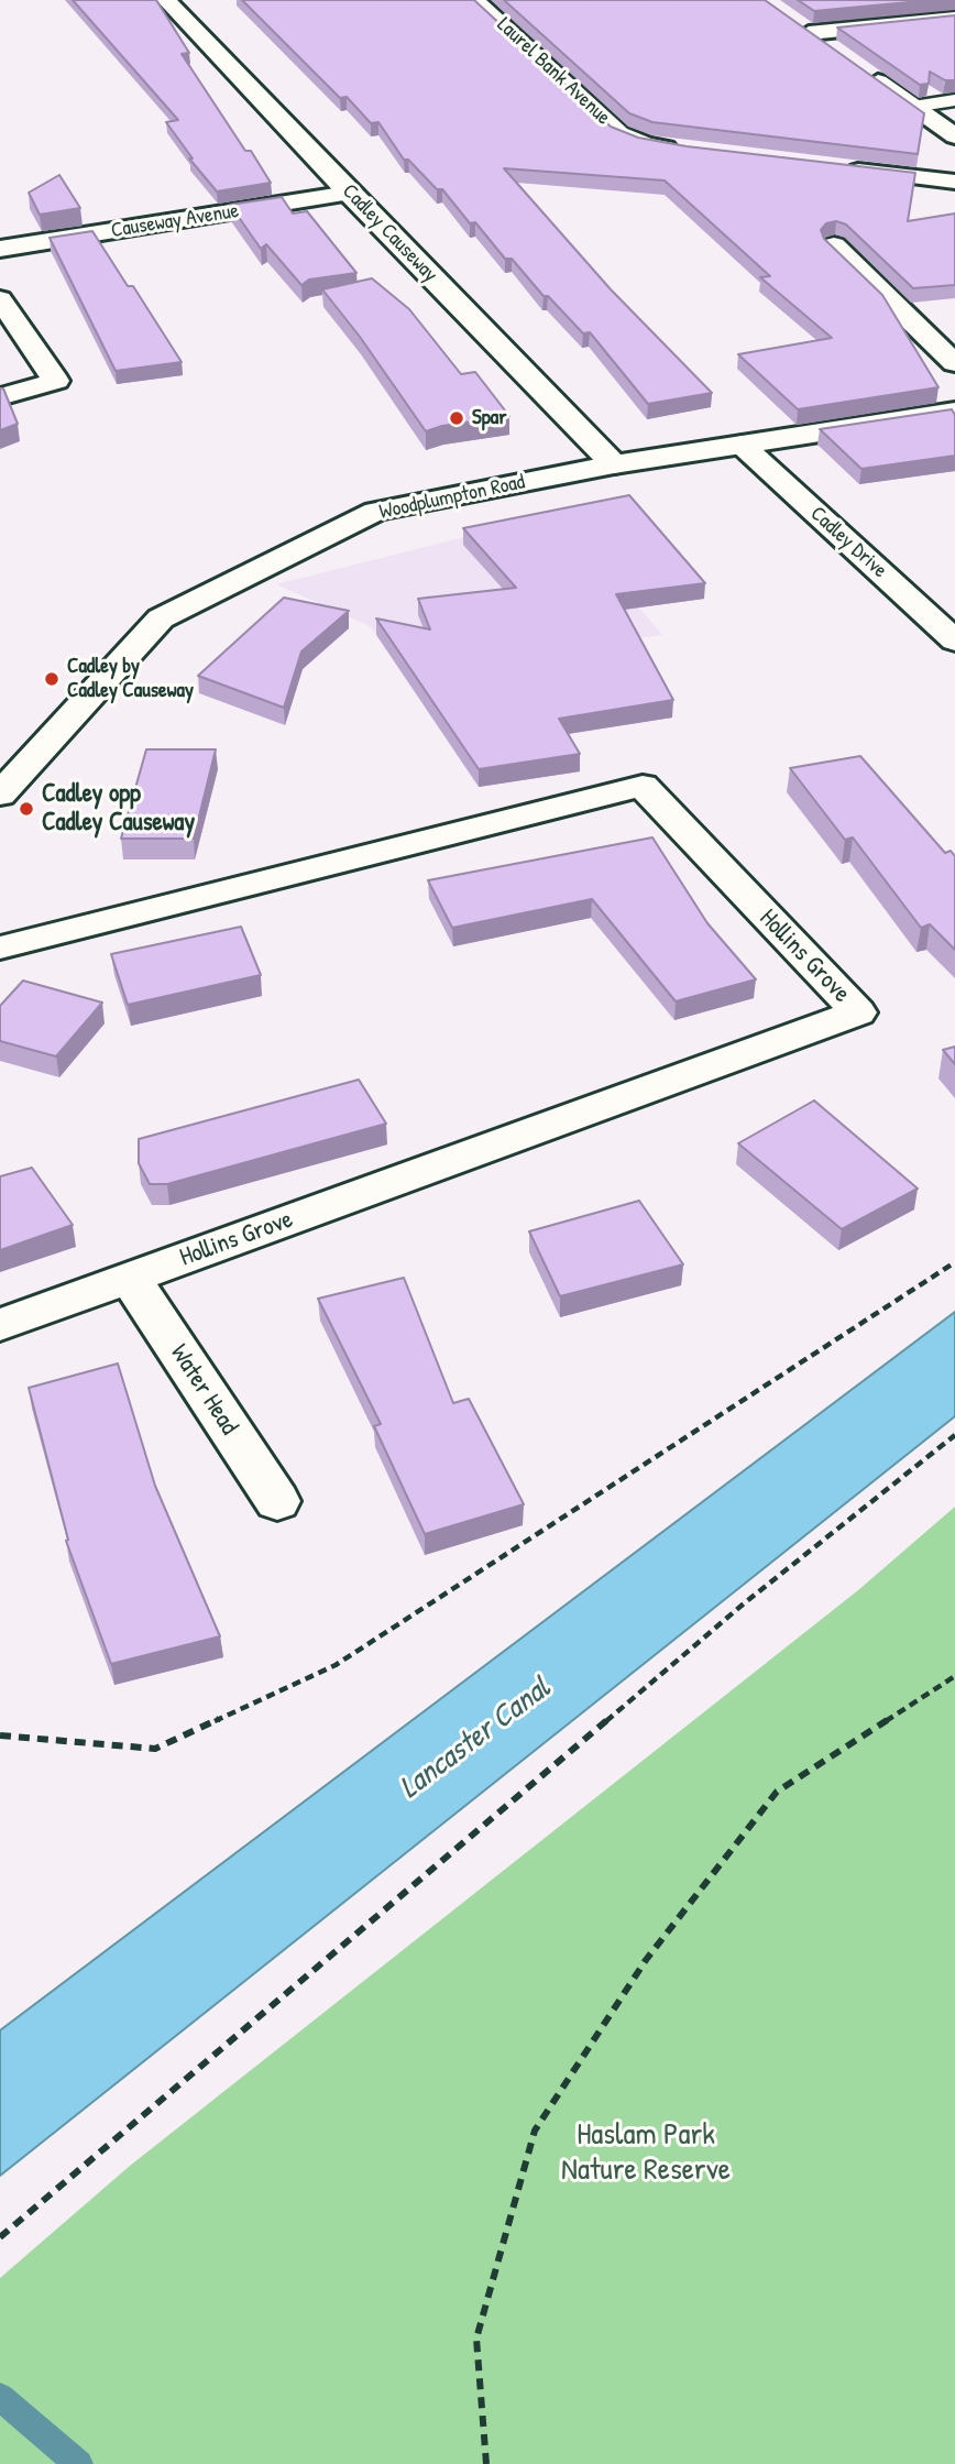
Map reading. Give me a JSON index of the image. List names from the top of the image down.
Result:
{
  "streets": {
    "street": [
      "Laurel Bank Avenue",
      "Causeway Avenue",
      "Cadley Causeway",
      "Woodplumpton Road",
      "Cadley Drive",
      "Hollins Grove",
      "Water Head"
    ]
  },
  "crossings": [
    ["Causeway Avenue", "Cadley Causeway"],
    ["Cadley Causeway", "Woodplumpton Road"],
    ["Woodplumpton Road", "Cadley Drive"],
    ["Hollins Grove", "Water Head"]
  ],
  "water": ["Lancaster Canal"],
  "parks": ["Haslam Park Nature Reserve"],
  "places": ["Spar", "Cadley by Cadley Causeway", "Cadley opp Cadley Causeway"]
}
